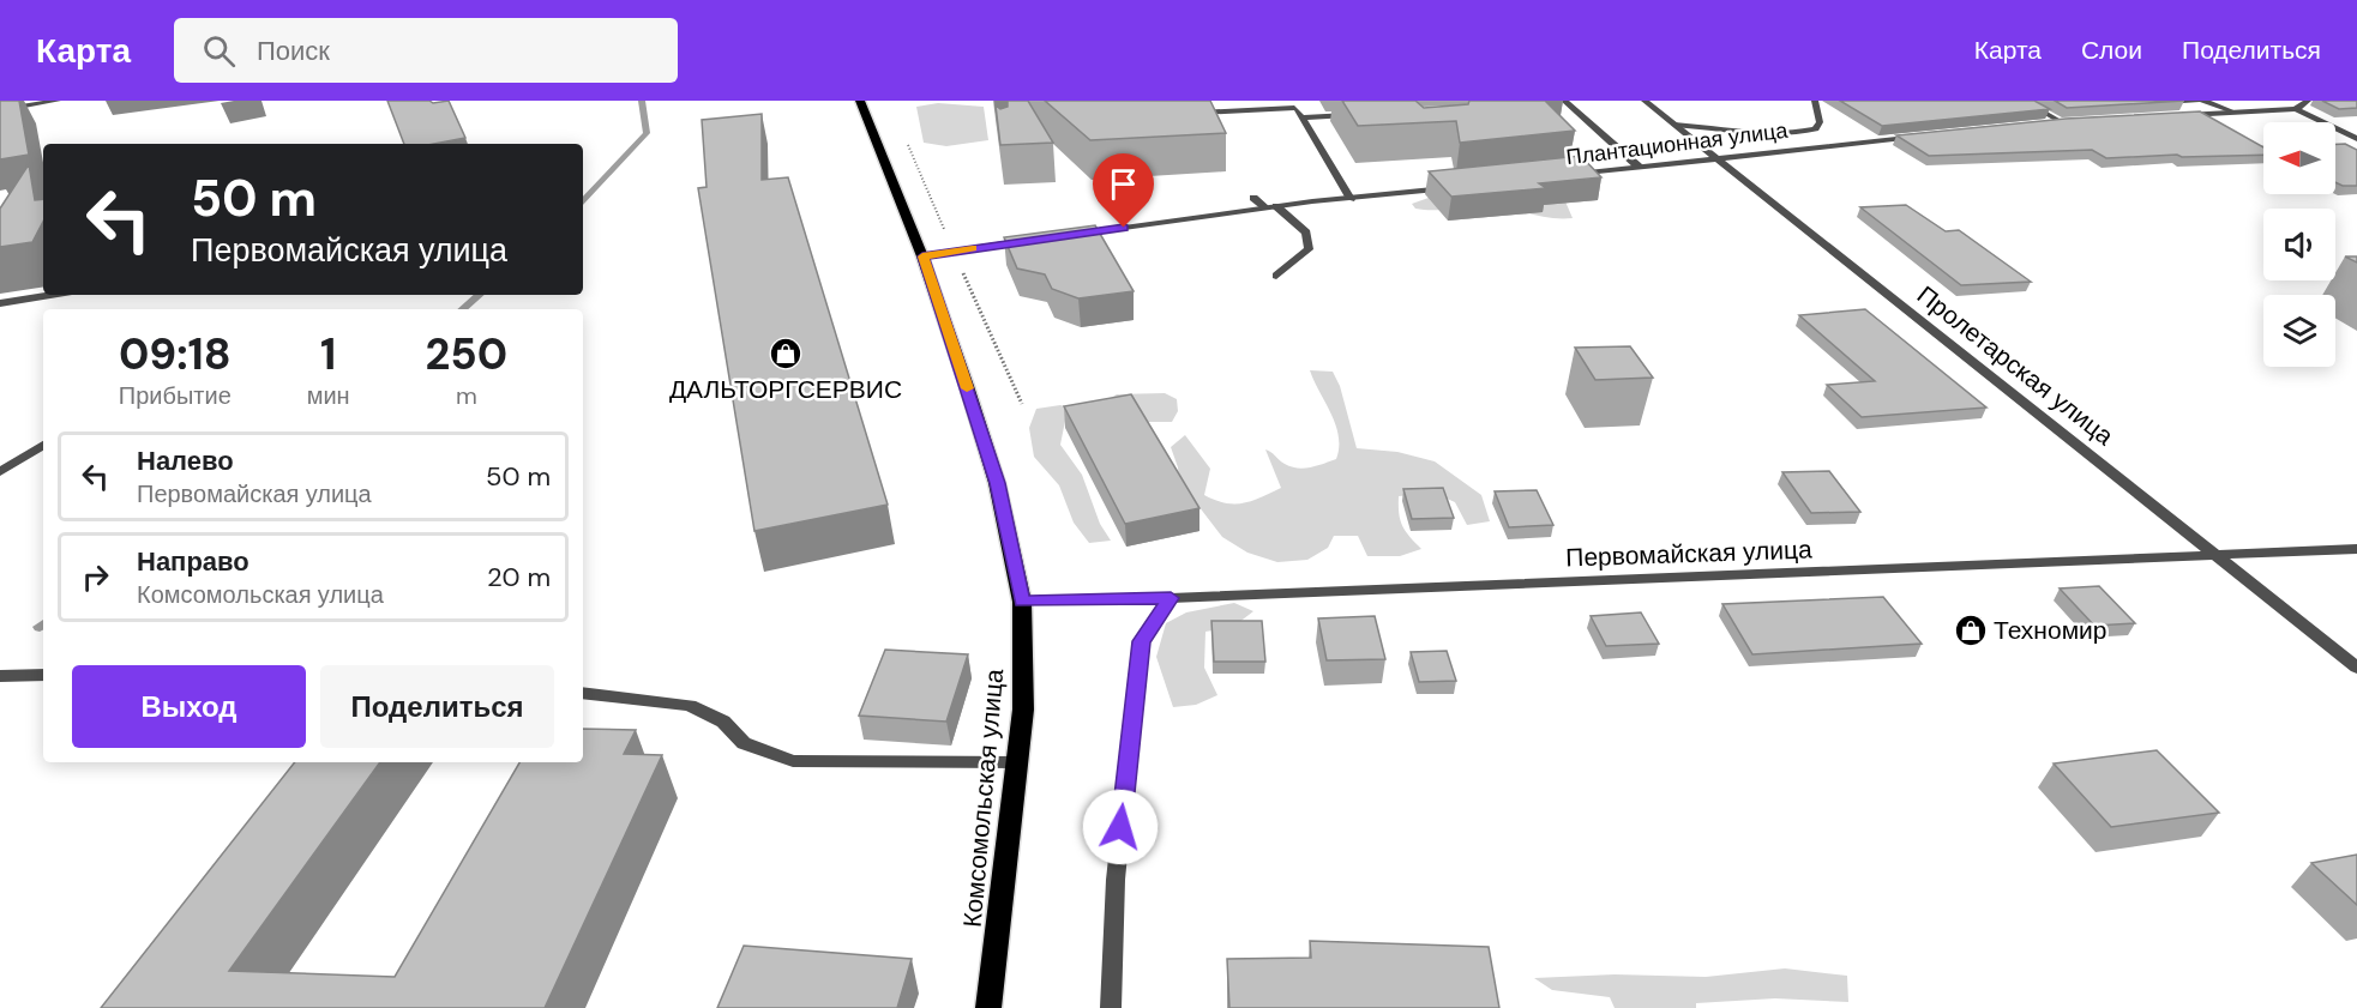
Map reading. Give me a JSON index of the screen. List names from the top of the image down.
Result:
{
  "streets": {
    "main road": ["Комсомольская улица"],
    "street": ["Плантационная улица", "Пролетарская улица", "Первомайская улица"]
  },
  "crossings": [
    ["Плантационная улица", "Пролетарская улица"],
    ["Пролетарская улица", "Первомайская улица"],
    ["Первомайская улица", "Комсомольская улица"]
  ],
  "places": {
    "shop": ["ДАЛЬТОРГСЕРВИС", "Техномир"]
  },
  "north": "left",
  "page": {
    "header": "Карта",
    "search": "Поиск",
    "nav": ["Карта", "Слои", "Поделиться"],
    "turn": ["50 m", "Первомайская улица"],
    "eta": [
      "09:18",
      "Прибытие",
      "1",
      "мин",
      "250",
      "m"
    ],
    "list": [
      {
        "name": "Налево",
        "note": "Первомайская улица",
        "value": "50 m"
      },
      {
        "name": "Направо",
        "note": "Комсомольская улица",
        "value": "20 m"
      }
    ],
    "buttons": ["Выход", "Поделиться"]
  }
}
